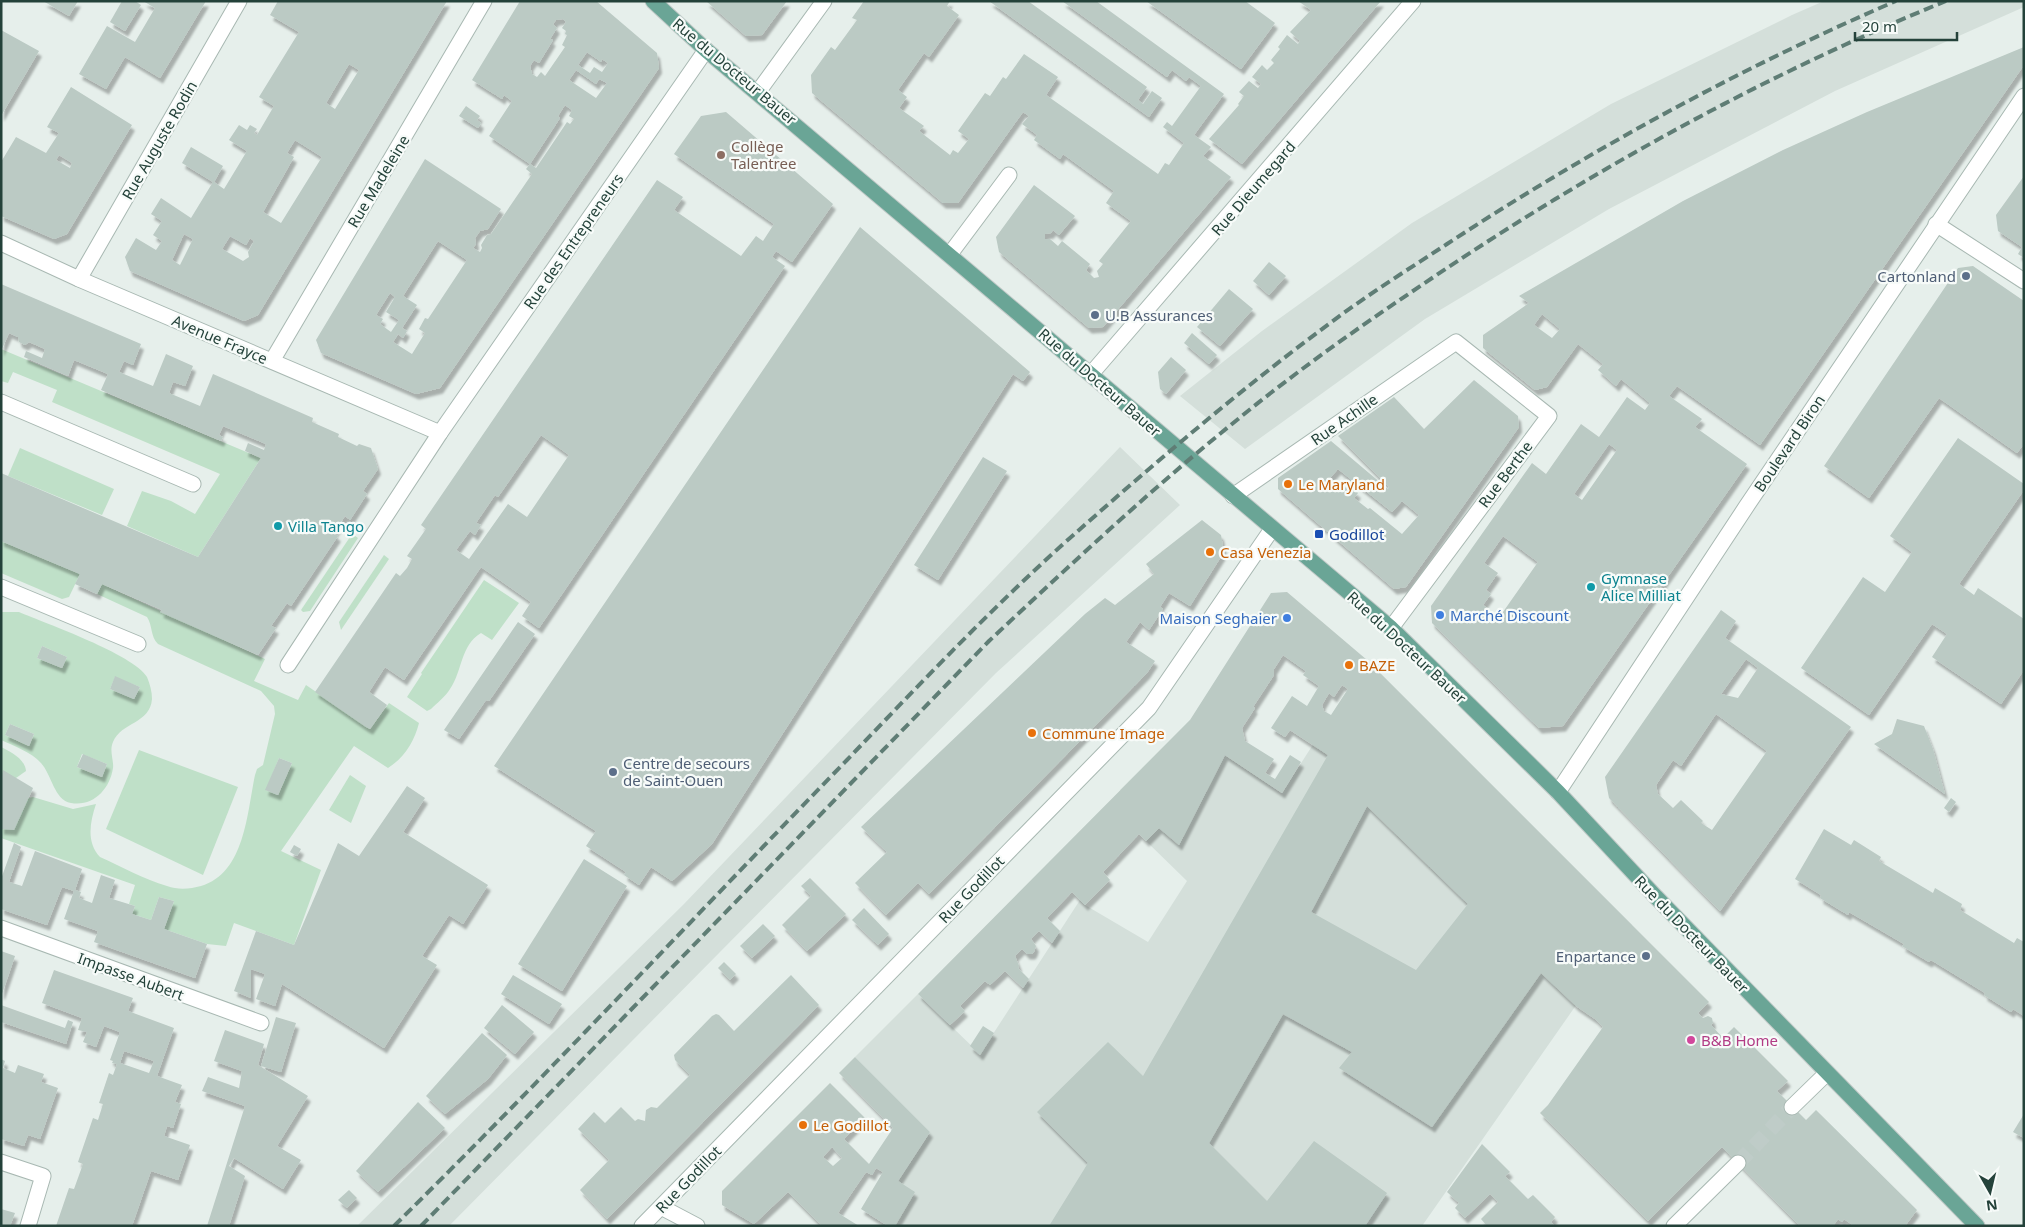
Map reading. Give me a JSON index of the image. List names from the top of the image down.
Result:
{
  "streets": {
    "main road": ["Rue du Docteur Bauer"],
    "street": [
      "Rue Auguste Rodin",
      "Rue Madeleine",
      "Rue Dieumegard",
      "Rue des Entrepreneurs",
      "Avenue Frayce",
      "Rue Achille",
      "Boulevard Biron",
      "Rue Berthe",
      "Rue Godillot",
      "Impasse Aubert"
    ]
  },
  "crossings": [
    ["Rue du Docteur Bauer", "Rue Dieumegard"],
    ["Rue du Docteur Bauer", "Rue des Entrepreneurs"],
    ["Rue du Docteur Bauer", "Rue Achille"],
    ["Rue du Docteur Bauer", "Boulevard Biron"],
    ["Rue du Docteur Bauer", "Rue Berthe"],
    ["Rue du Docteur Bauer", "Rue Godillot"],
    ["Rue Auguste Rodin", "Avenue Frayce"],
    ["Rue Madeleine", "Avenue Frayce"],
    ["Rue des Entrepreneurs", "Avenue Frayce"],
    ["Rue Achille", "Rue Berthe"]
  ],
  "places": {
    "other": [
      "Collège Talentree",
      "Cartonland",
      "U.B Assurances",
      "Le Maryland",
      "Villa Tango",
      "Casa Venezia",
      "Gymnase Alice Milliat",
      "Marché Discount",
      "Maison Seghaier",
      "BAZE",
      "Commune Image",
      "Centre de secours de Saint-Ouen",
      "Enpartance",
      "B&B Home",
      "Le Godillot"
    ],
    "transit": ["Godillot"]
  },
  "scale_bar": "20 m",
  "north": "bottom"
}
